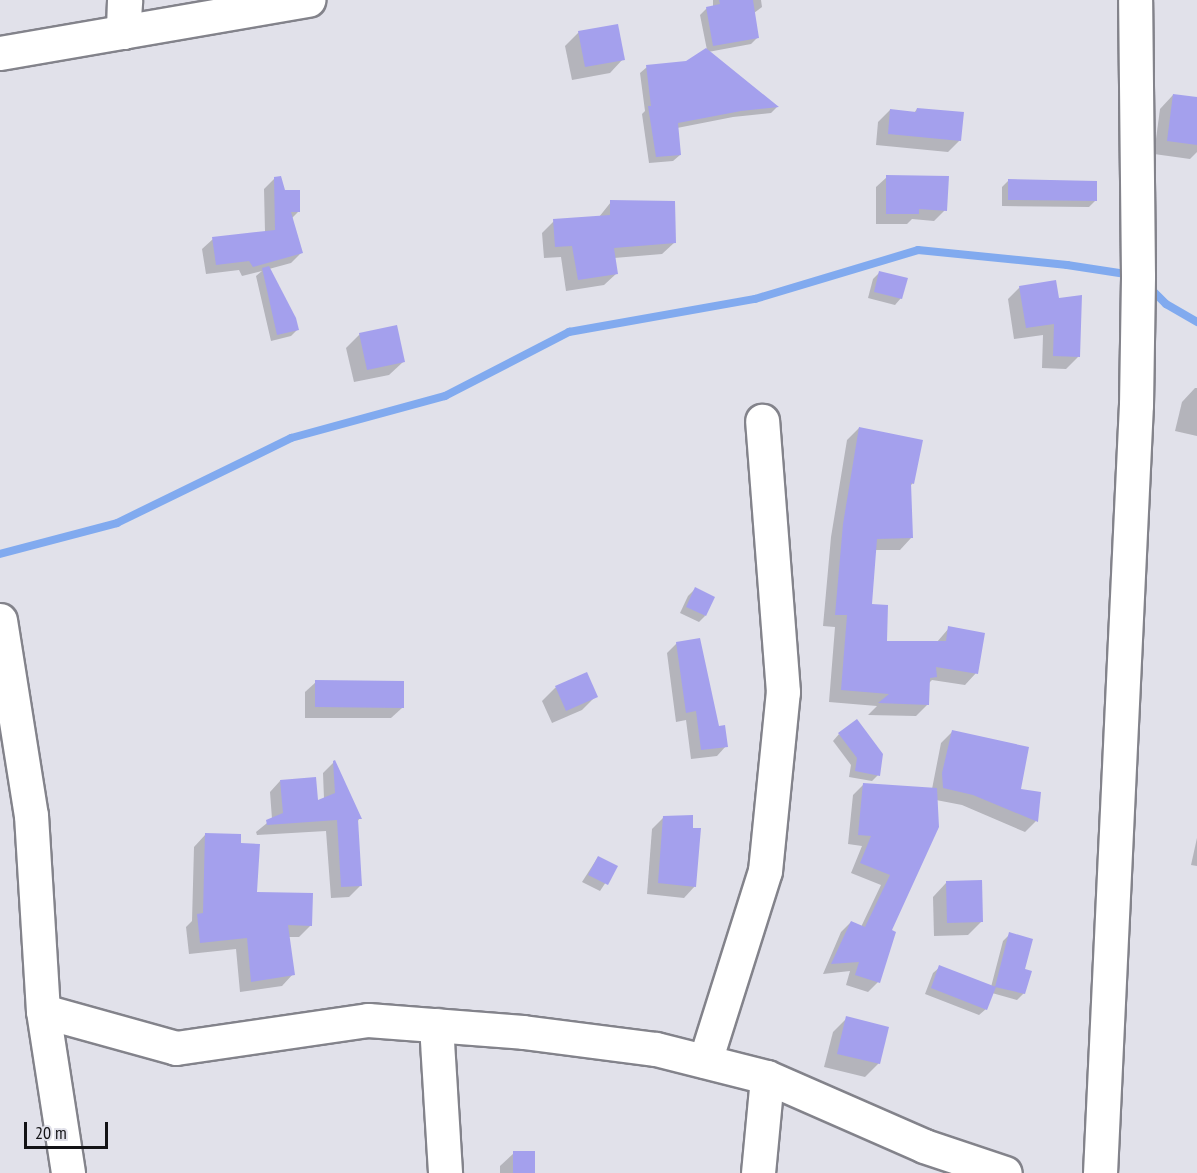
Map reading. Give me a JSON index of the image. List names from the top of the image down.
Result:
{
  "scale_bar": "20 m"
}
